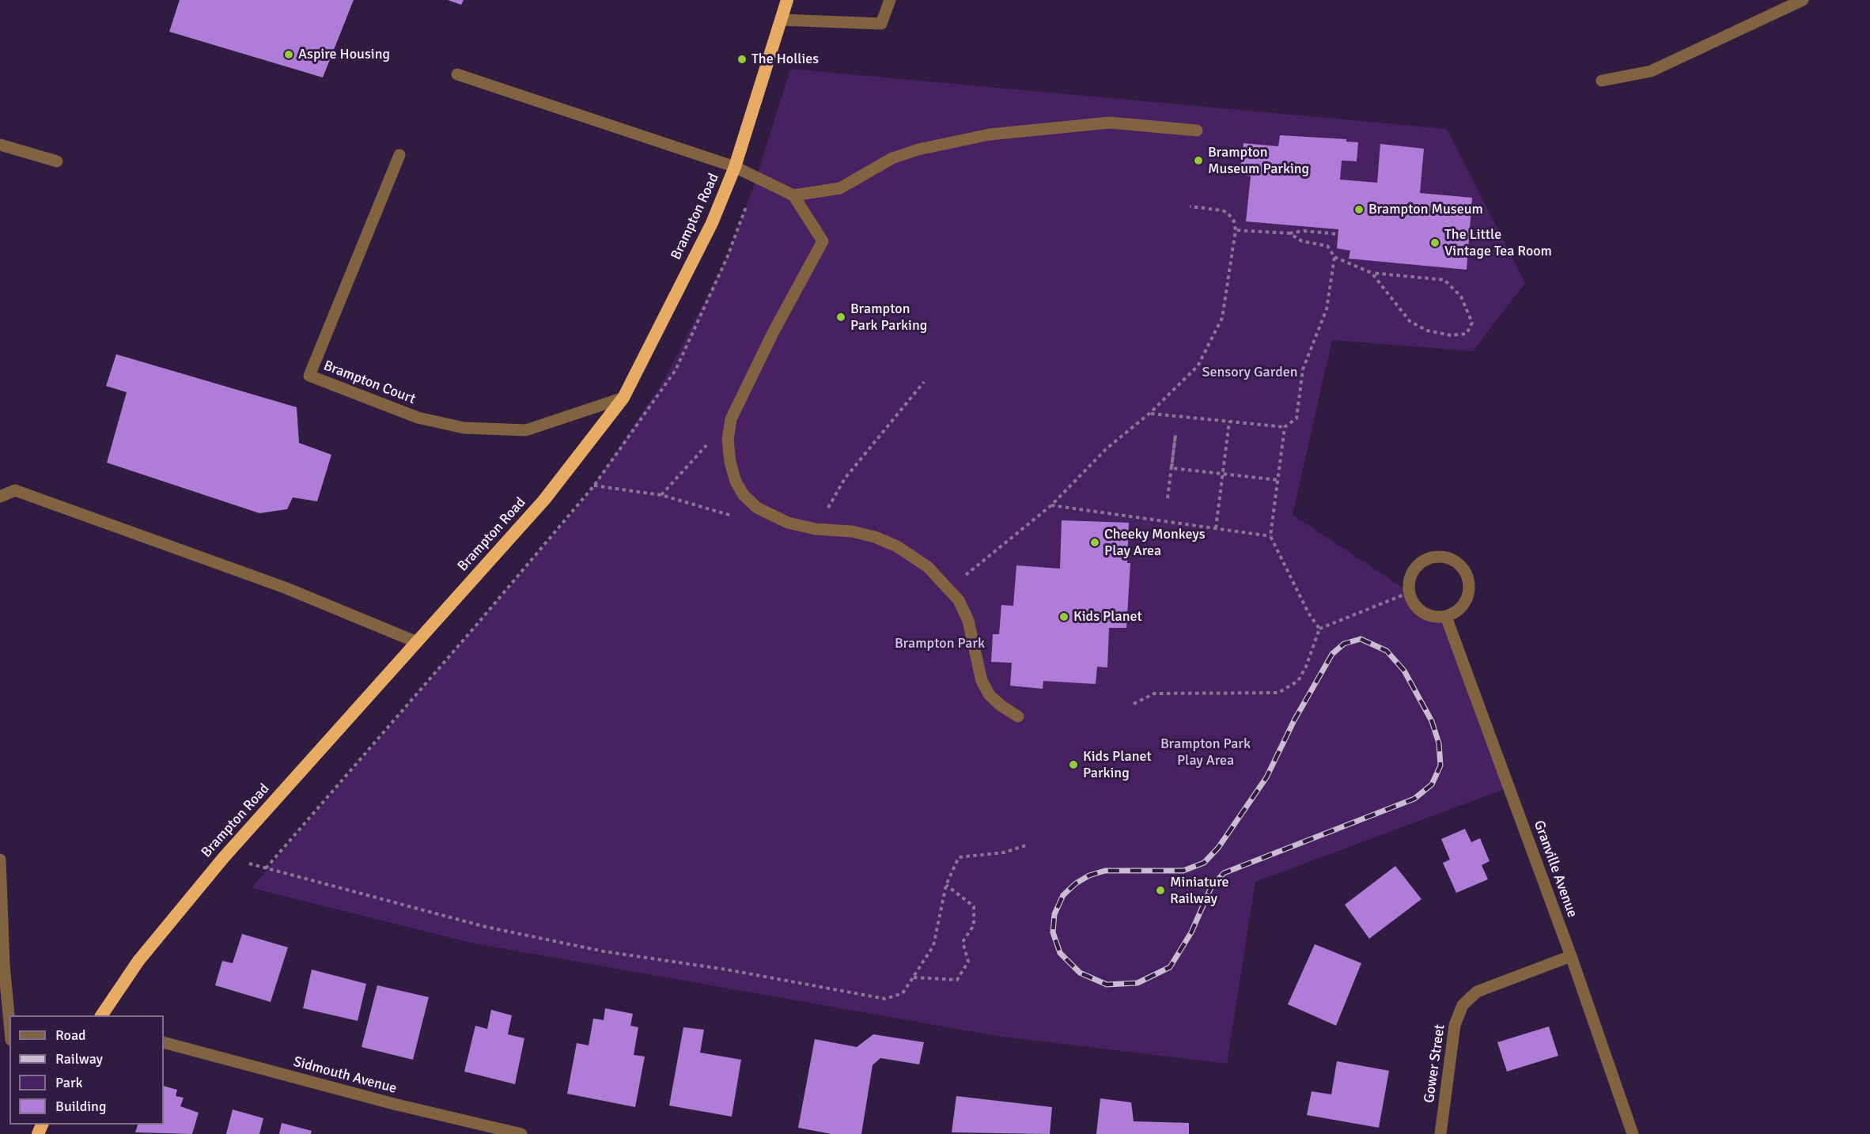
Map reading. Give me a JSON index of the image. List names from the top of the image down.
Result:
{
  "streets": {
    "highway": ["Brampton Road"],
    "street": [
      "Brampton Court",
      "Granville Avenue",
      "Gower Street",
      "Sidmouth Avenue"
    ]
  },
  "crossings": [
    ["Brampton Road", "Brampton Court"],
    ["Granville Avenue", "Gower Street"]
  ],
  "parks": ["Sensory Garden", "Brampton Park", "Brampton Park Play Area"],
  "places": [
    "Aspire Housing",
    "The Hollies",
    "Brampton Museum Parking",
    "Brampton Museum",
    "The Little Vintage Tea Room",
    "Brampton Park Parking",
    "Cheeky Monkeys Play Area",
    "Kids Planet",
    "Kids Planet Parking",
    "Miniature Railway"
  ],
  "legend": [
    "Road",
    "Railway",
    "Park",
    "Building"
  ]
}
